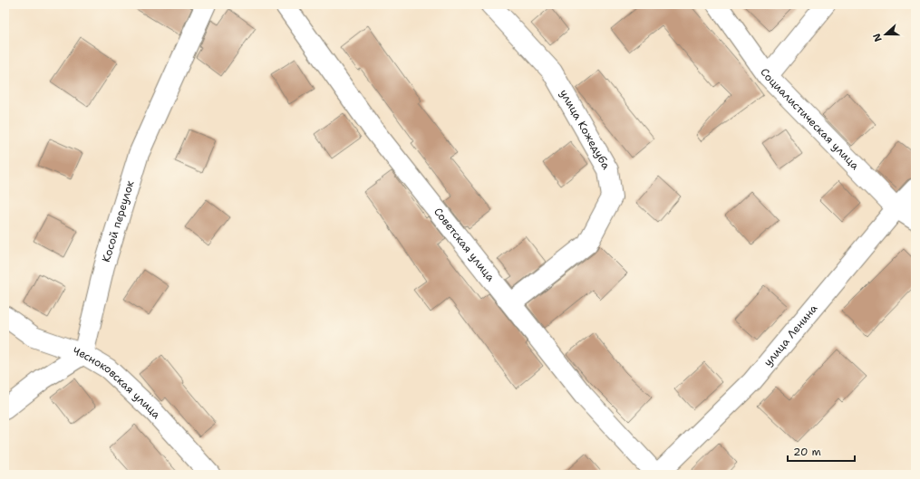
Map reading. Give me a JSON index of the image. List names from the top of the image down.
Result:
{
  "streets": {
    "street": [
      "Социалистическая улица",
      "улица Кожедуба",
      "Косой переулок",
      "Советская улица",
      "улица Ленина",
      "Чесноковская улица"
    ]
  },
  "crossings": [
    ["Социалистическая улица", "улица Ленина"],
    ["улица Кожедуба", "Советская улица"],
    ["Косой переулок", "Чесноковская улица"],
    ["Советская улица", "улица Ленина"]
  ],
  "scale_bar": "20 m",
  "north": "left"
}
